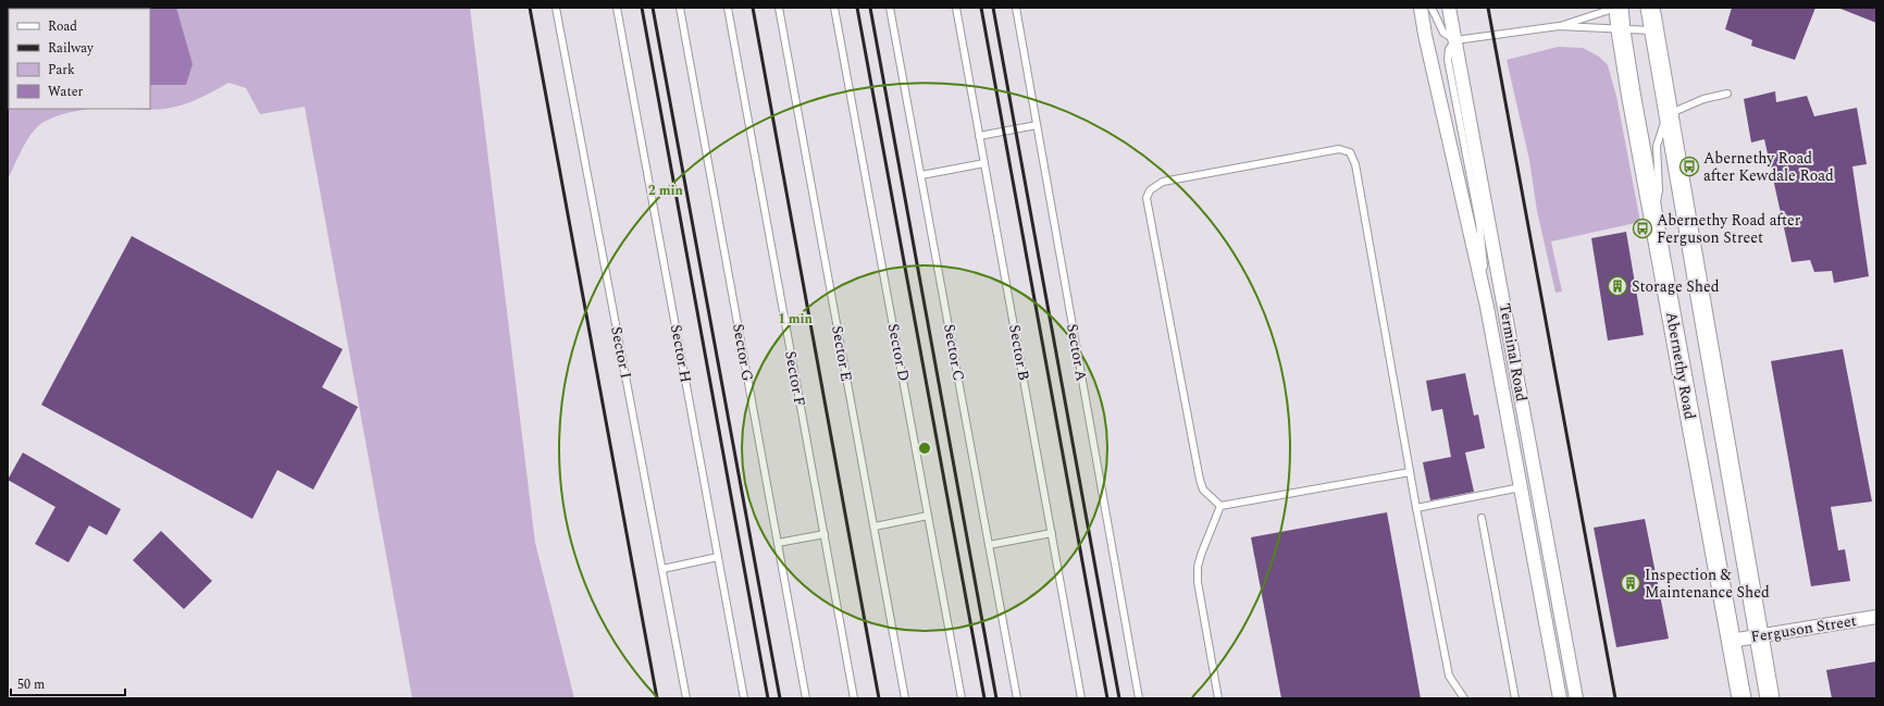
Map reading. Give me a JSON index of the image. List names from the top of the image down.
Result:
{
  "streets": {
    "main road": ["Abernethy Road"],
    "street": ["Terminal Road", "Ferguson Street"],
    "lane": [
      "Sector I",
      "Sector G",
      "Sector D",
      "Sector C",
      "Sector B",
      "Sector A",
      "Sector H",
      "Sector E",
      "Sector F"
    ]
  },
  "crossings": [
    ["Abernethy Road", "Ferguson Street"]
  ],
  "places": {
    "bus stop": ["Abernethy Road after Kewdale Road", "Abernethy Road after Ferguson Street"],
    "building": ["Storage Shed", "Inspection & Maintenance Shed"]
  },
  "legend": [
    "Road",
    "Railway",
    "Park",
    "Water"
  ],
  "scale_bar": "50 m",
  "rings": ["2 min", "1 min"]
}
